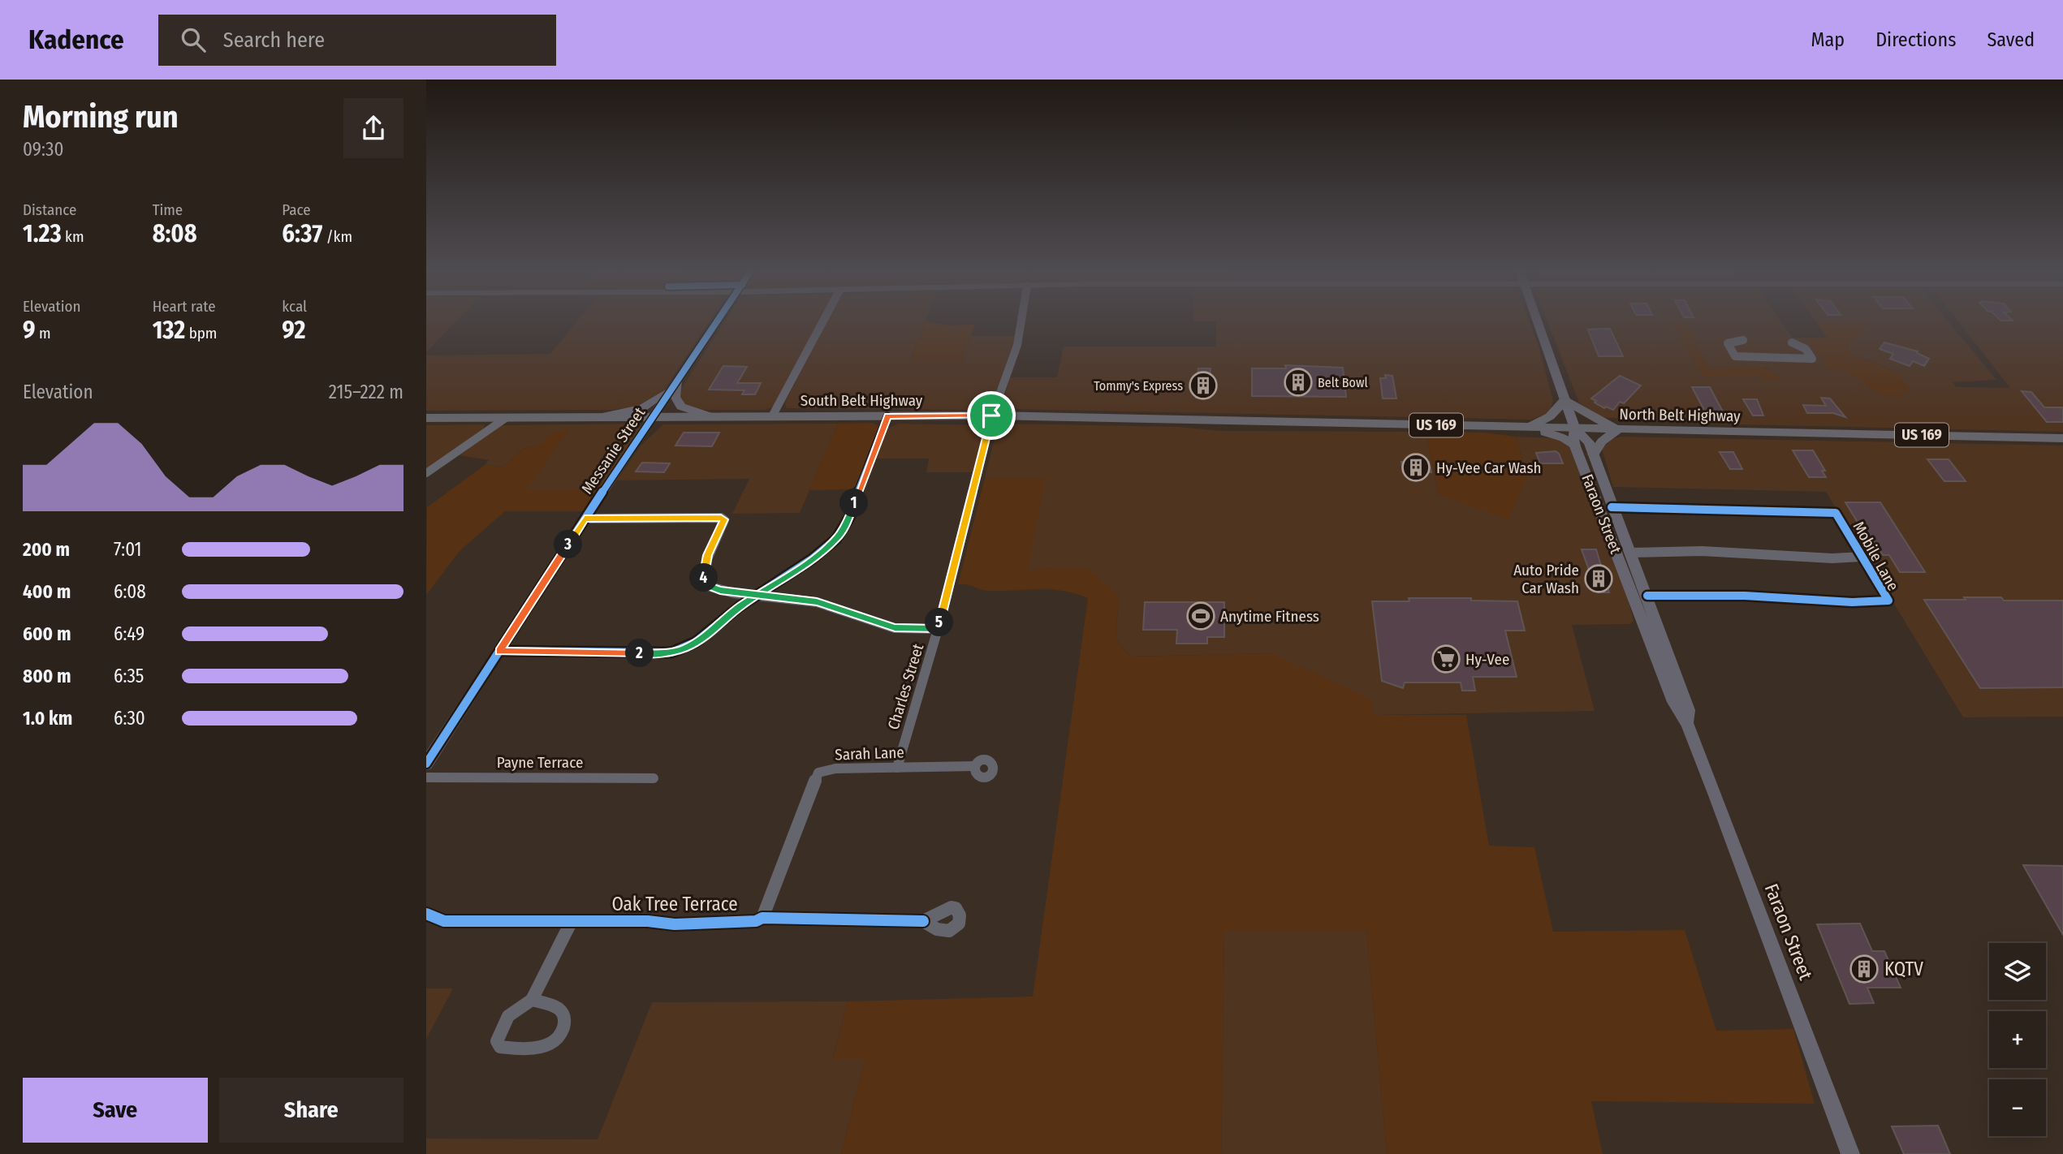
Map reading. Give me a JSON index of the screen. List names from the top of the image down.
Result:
{
  "streets": {
    "main road": [
      "South Belt Highway",
      "North Belt Highway",
      "US 169",
      "Messanie Street",
      "Faraon Street"
    ],
    "street": [
      "Mobile Lane",
      "Charles Street",
      "Sarah Lane",
      "Payne Terrace",
      "Oak Tree Terrace"
    ]
  },
  "crossings": [
    ["South Belt Highway", "North Belt Highway"],
    ["South Belt Highway", "Messanie Street"],
    ["South Belt Highway", "Charles Street"],
    ["North Belt Highway", "Faraon Street"],
    ["Faraon Street", "Mobile Lane"],
    ["Charles Street", "Sarah Lane"],
    ["Sarah Lane", "Oak Tree Terrace"]
  ],
  "places": {
    "building": [
      "Belt Bowl",
      "Tommy's Express",
      "Hy-Vee Car Wash",
      "Auto Pride Car Wash",
      "KQTV"
    ],
    "sports": ["Anytime Fitness"],
    "supermarket": ["Hy-Vee"]
  },
  "page": {
    "header": "Kadence",
    "search": "Search here",
    "nav": ["Map", "Directions", "Saved"],
    "heading": ["Morning run", "09:30"],
    "stats": [
      ["Distance", "1.23 km"],
      ["Time", "8:08"],
      ["Pace", "6:37 /km"],
      ["Elevation", "9 m"],
      ["Heart rate", "132 bpm"],
      ["kcal", "92"]
    ],
    "chart": ["Elevation", "215–222 m"],
    "pins": [
      "1",
      "3",
      "4",
      "5",
      "2"
    ],
    "list": [
      {
        "name": "200 m",
        "note": "7:01"
      },
      {
        "name": "400 m",
        "note": "6:08"
      },
      {
        "name": "600 m",
        "note": "6:49"
      },
      {
        "name": "800 m",
        "note": "6:35"
      },
      {
        "name": "1.0 km",
        "note": "6:30"
      }
    ],
    "map_buttons": ["+", "−"],
    "buttons": ["Save", "Share"]
  }
}
